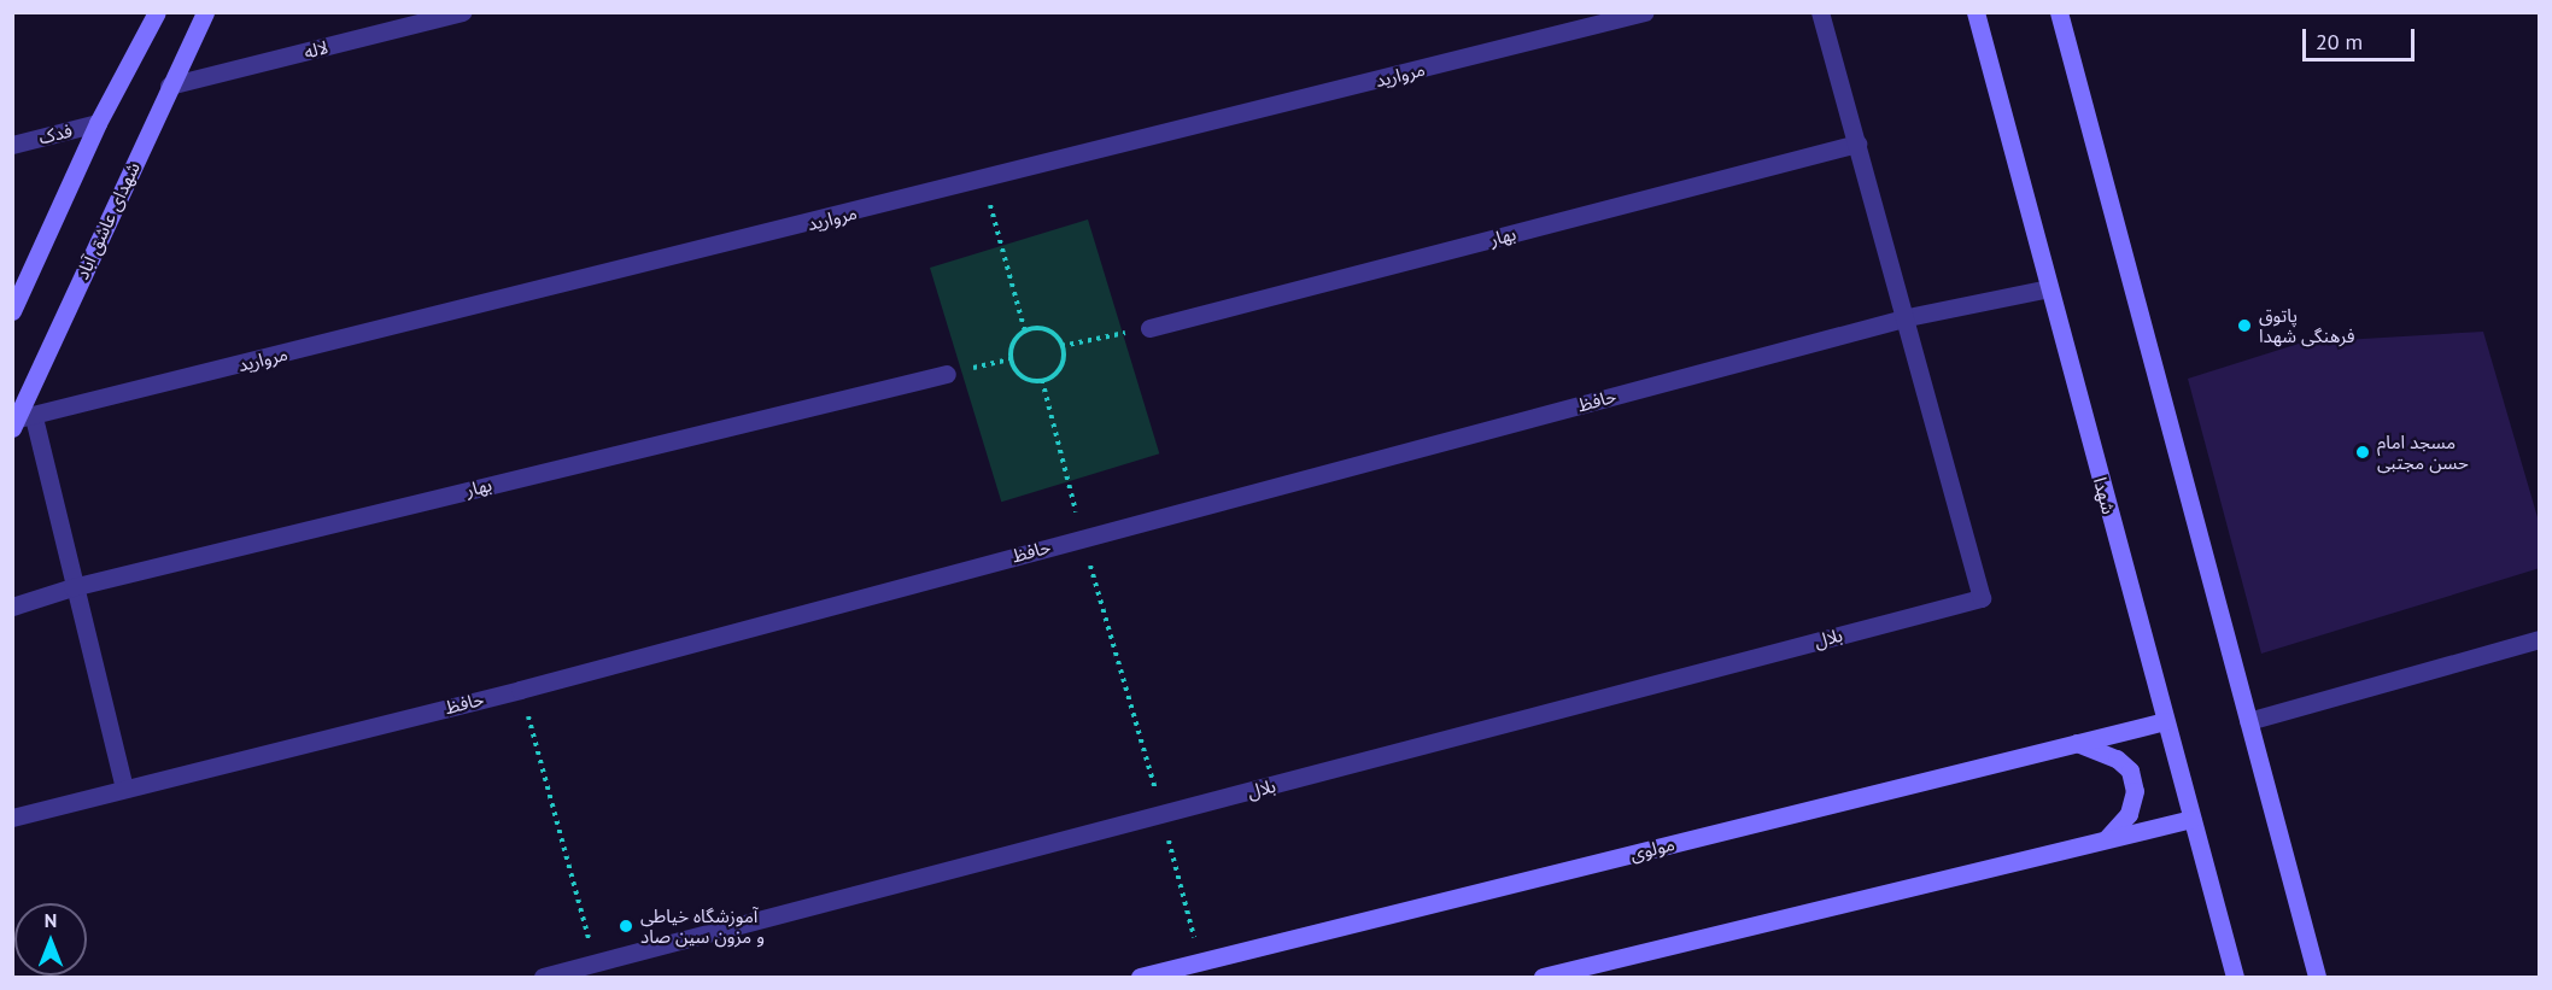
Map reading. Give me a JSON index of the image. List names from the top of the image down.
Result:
{
  "streets": {
    "street": [
      "لاله",
      "مروارید",
      "فدک",
      "شهدای عاشق آباد",
      "بهار",
      "حافظ",
      "شهدا",
      "بلال",
      "مولوی"
    ]
  },
  "crossings": [
    ["لاله", "شهدای عاشق آباد"],
    ["مروارید", "شهدای عاشق آباد"],
    ["حافظ", "شهدا"],
    ["حافظ", "بلال"],
    ["شهدا", "مولوی"]
  ],
  "places": ["پاتوق فرهنگی شهدا", "مسجد امام حسن مجتبی", "آموزشگاه خیاطی و مزون سین صاد"],
  "scale_bar": "20 m",
  "north": "top"
}
